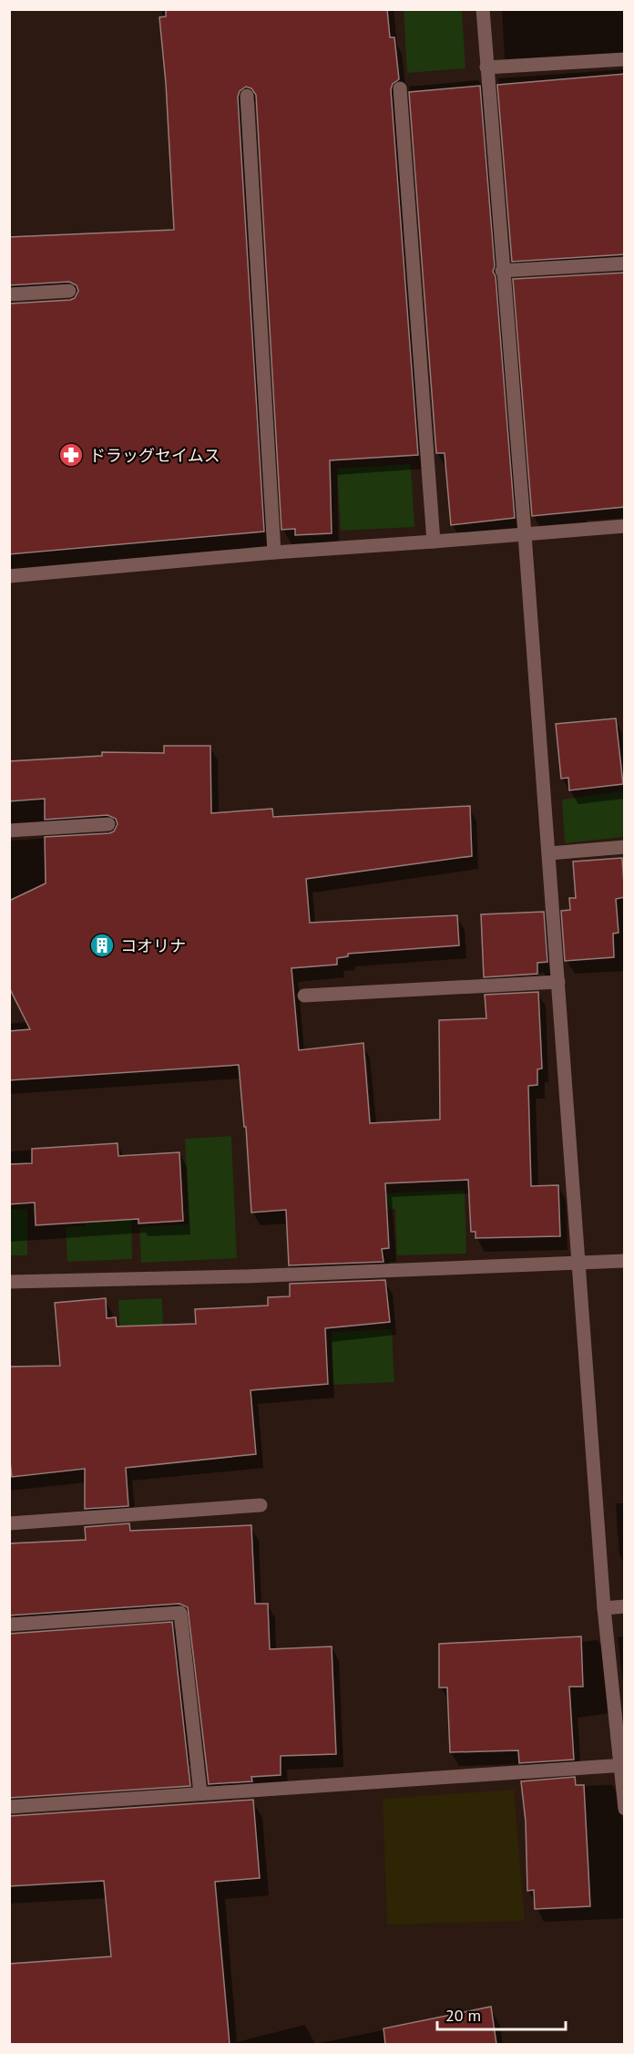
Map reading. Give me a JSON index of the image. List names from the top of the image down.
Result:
{
  "places": {
    "pharmacy": ["ドラッグセイムス"],
    "building": ["コオリナ"]
  },
  "scale_bar": "20 m"
}
